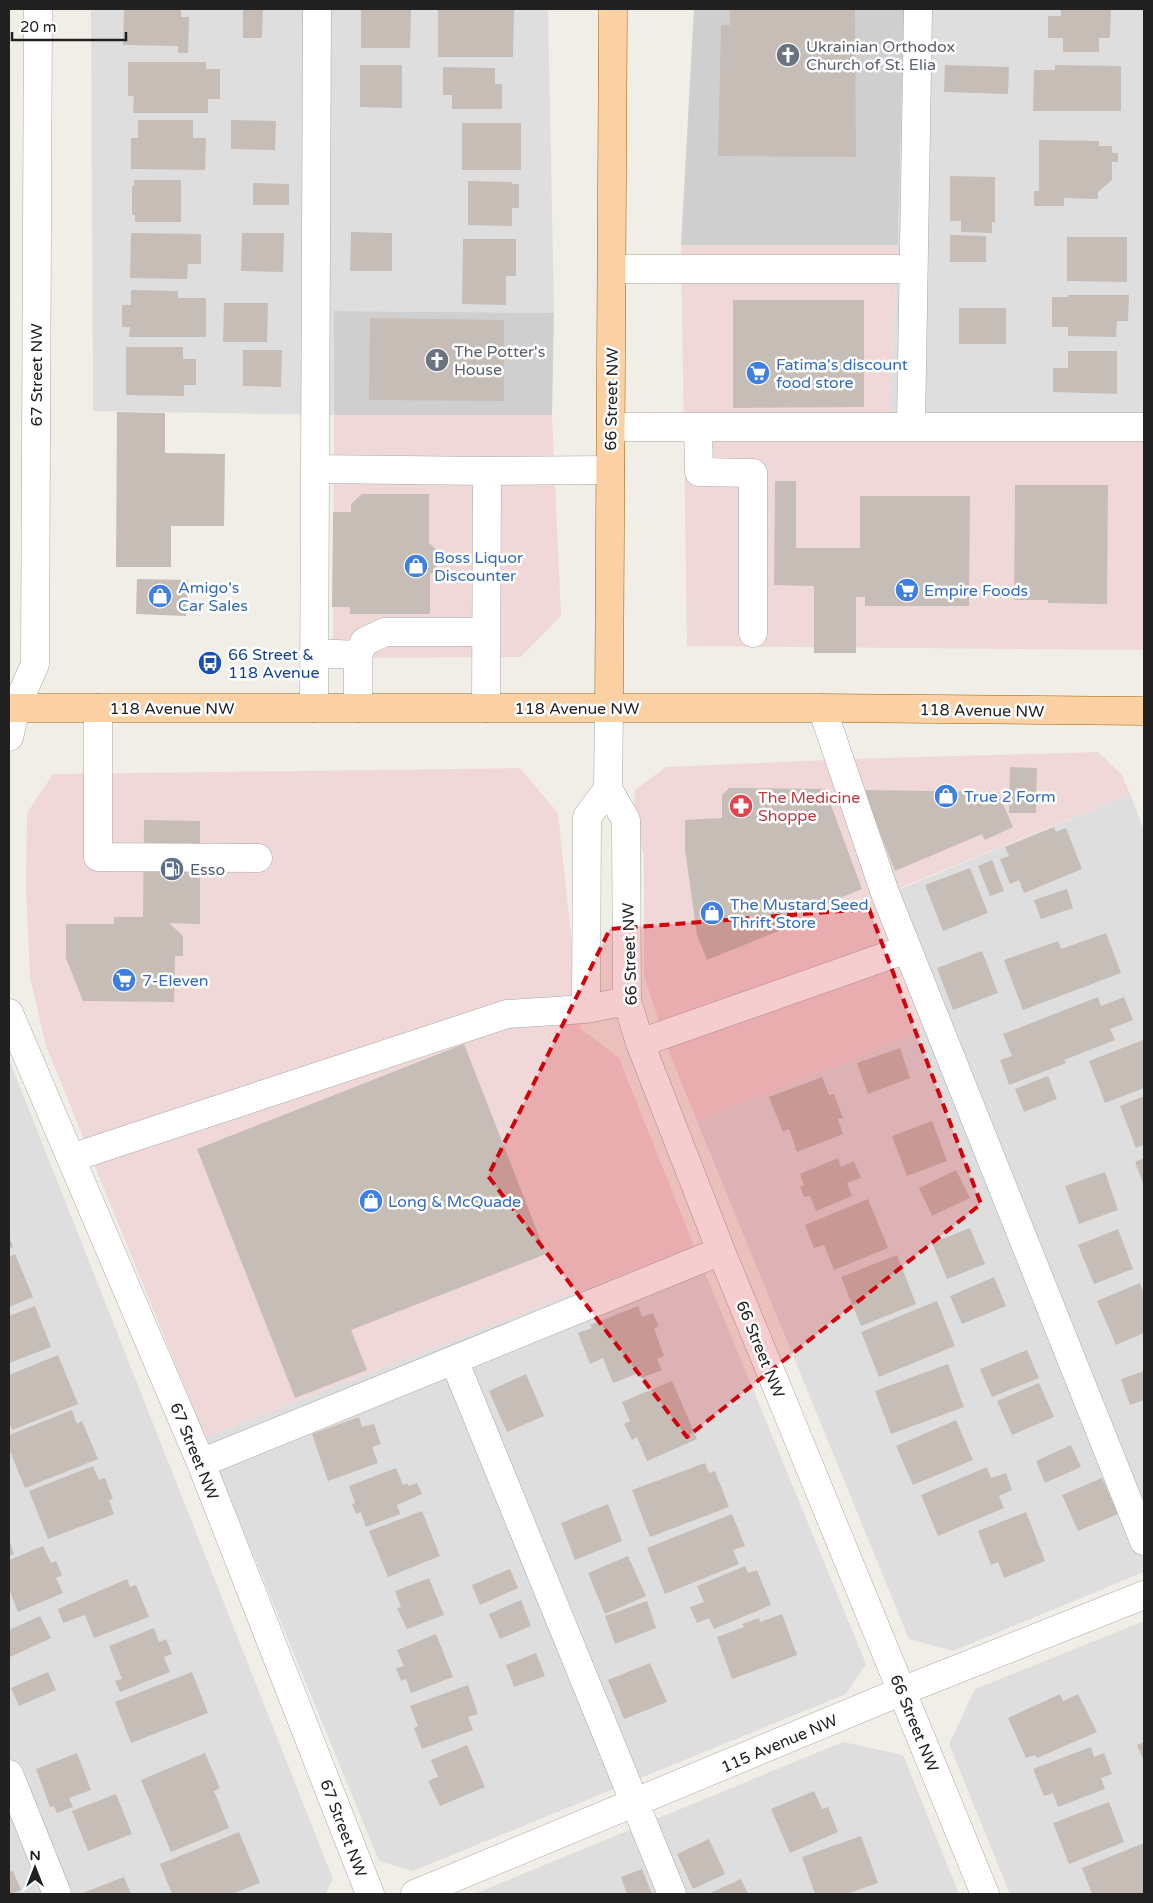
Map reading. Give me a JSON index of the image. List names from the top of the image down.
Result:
{
  "streets": {
    "main road": ["66 Street NW", "118 Avenue NW"],
    "street": ["67 Street NW", "115 Avenue NW"]
  },
  "crossings": [
    ["67 Street NW", "118 Avenue NW"],
    ["66 Street NW", "118 Avenue NW"],
    ["66 Street NW", "115 Avenue NW"]
  ],
  "places": {
    "church": ["Ukrainian Orthodox Church of St. Elia", "The Potter's House"],
    "supermarket": ["Fatima's discount food store", "Empire Foods", "7-Eleven"],
    "shop": [
      "Boss Liquor Discounter",
      "Amigo's Car Sales",
      "True 2 Form",
      "The Mustard Seed Thrift Store",
      "Long & McQuade"
    ],
    "bus stop": ["66 Street & 118 Avenue"],
    "pharmacy": ["The Medicine Shoppe"],
    "fuel station": ["Esso"]
  },
  "scale_bar": "20 m",
  "north": "top"
}
